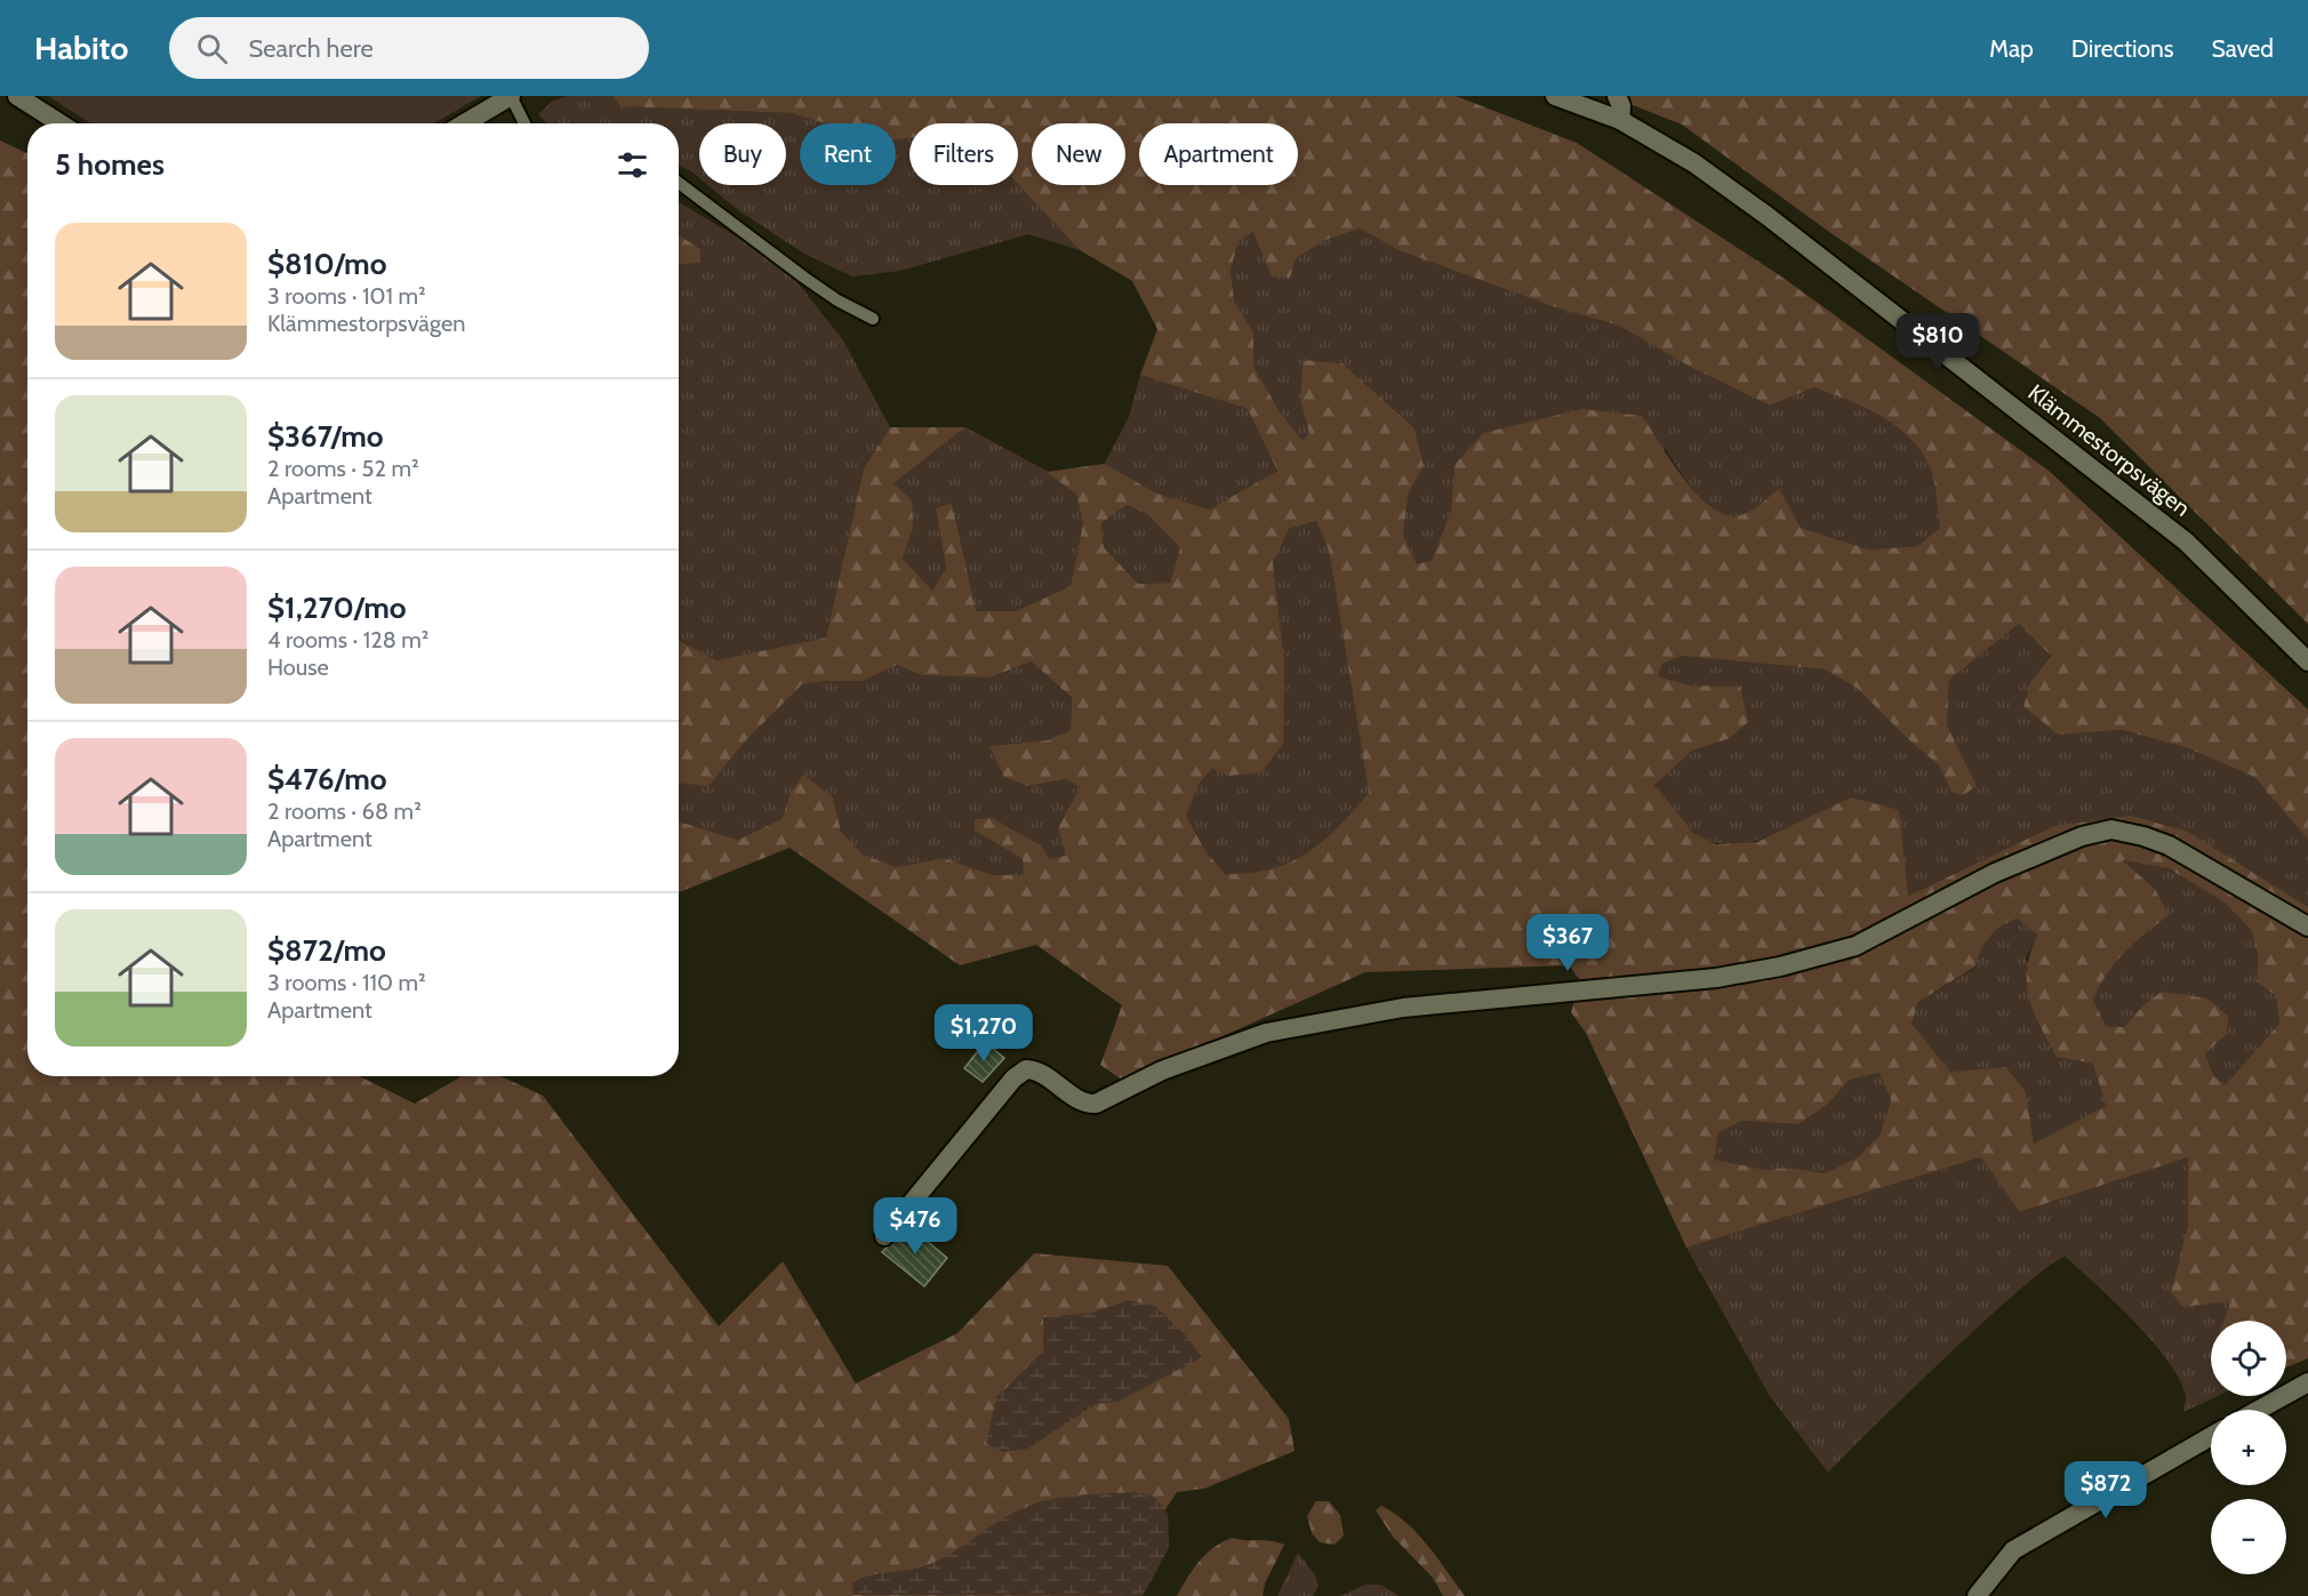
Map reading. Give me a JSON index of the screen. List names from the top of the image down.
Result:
{
  "streets": {
    "street": ["Klämmestorpsvägen"]
  },
  "page": {
    "header": "Habito",
    "search": "Search here",
    "nav": ["Map", "Directions", "Saved"],
    "chip": [
      "Buy",
      "Rent",
      "Filters",
      "New",
      "Apartment"
    ],
    "heading": "5 homes",
    "list": [
      {
        "name": "$810/mo",
        "note": "3 rooms · 101 m² · Klämmestorpsvägen"
      },
      {
        "name": "$367/mo",
        "note": "2 rooms · 52 m² · Apartment"
      },
      {
        "name": "$1,270/mo",
        "note": "4 rooms · 128 m² · House"
      },
      {
        "name": "$476/mo",
        "note": "2 rooms · 68 m² · Apartment"
      },
      {
        "name": "$872/mo",
        "note": "3 rooms · 110 m² · Apartment"
      }
    ],
    "price": [
      "$810",
      "$367",
      "$1,270",
      "$476",
      "$872"
    ],
    "map_buttons": ["+", "−"]
  }
}
